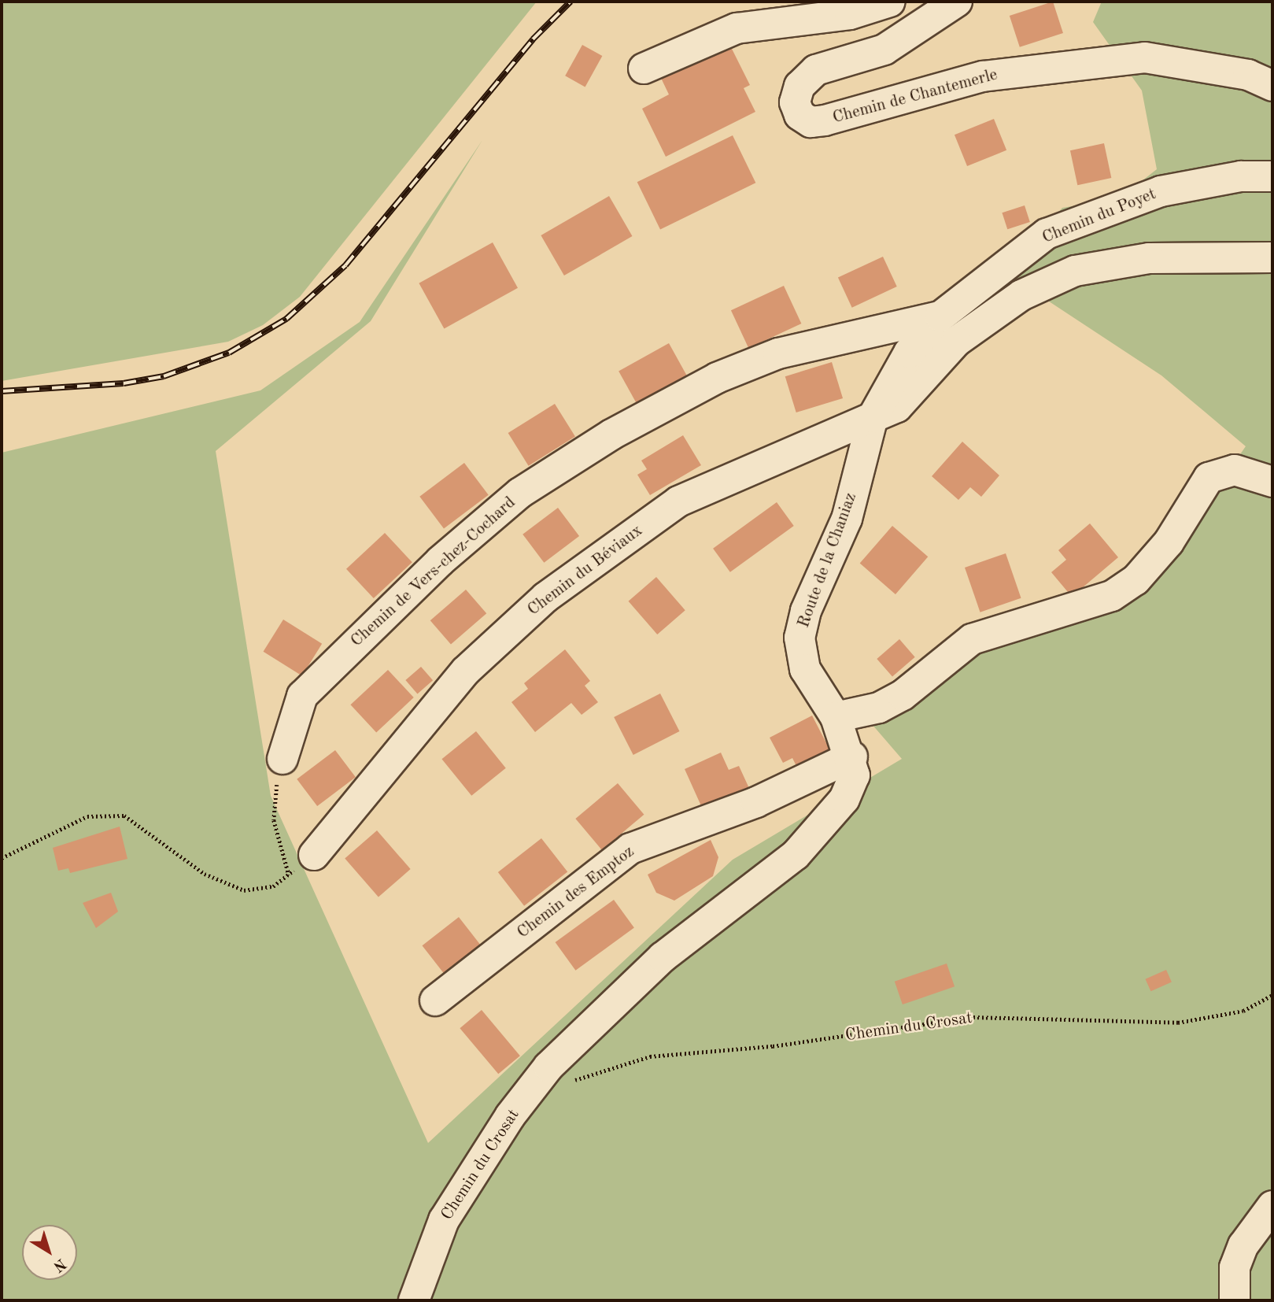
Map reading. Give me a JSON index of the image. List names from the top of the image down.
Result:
{
  "streets": {
    "street": [
      "Chemin de Chantemerle",
      "Chemin du Poyet",
      "Route de la Chaniaz",
      "Chemin du Béviaux",
      "Chemin de Vers-chez-Cochard",
      "Chemin des Emptoz",
      "Chemin du Crosat"
    ]
  },
  "crossings": [
    ["Chemin du Poyet", "Route de la Chaniaz"],
    ["Chemin du Poyet", "Chemin du Béviaux"],
    ["Chemin du Poyet", "Chemin de Vers-chez-Cochard"],
    ["Route de la Chaniaz", "Chemin du Béviaux"],
    ["Route de la Chaniaz", "Chemin du Crosat"],
    ["Chemin des Emptoz", "Chemin du Crosat"]
  ],
  "north": "bottom right"
}
